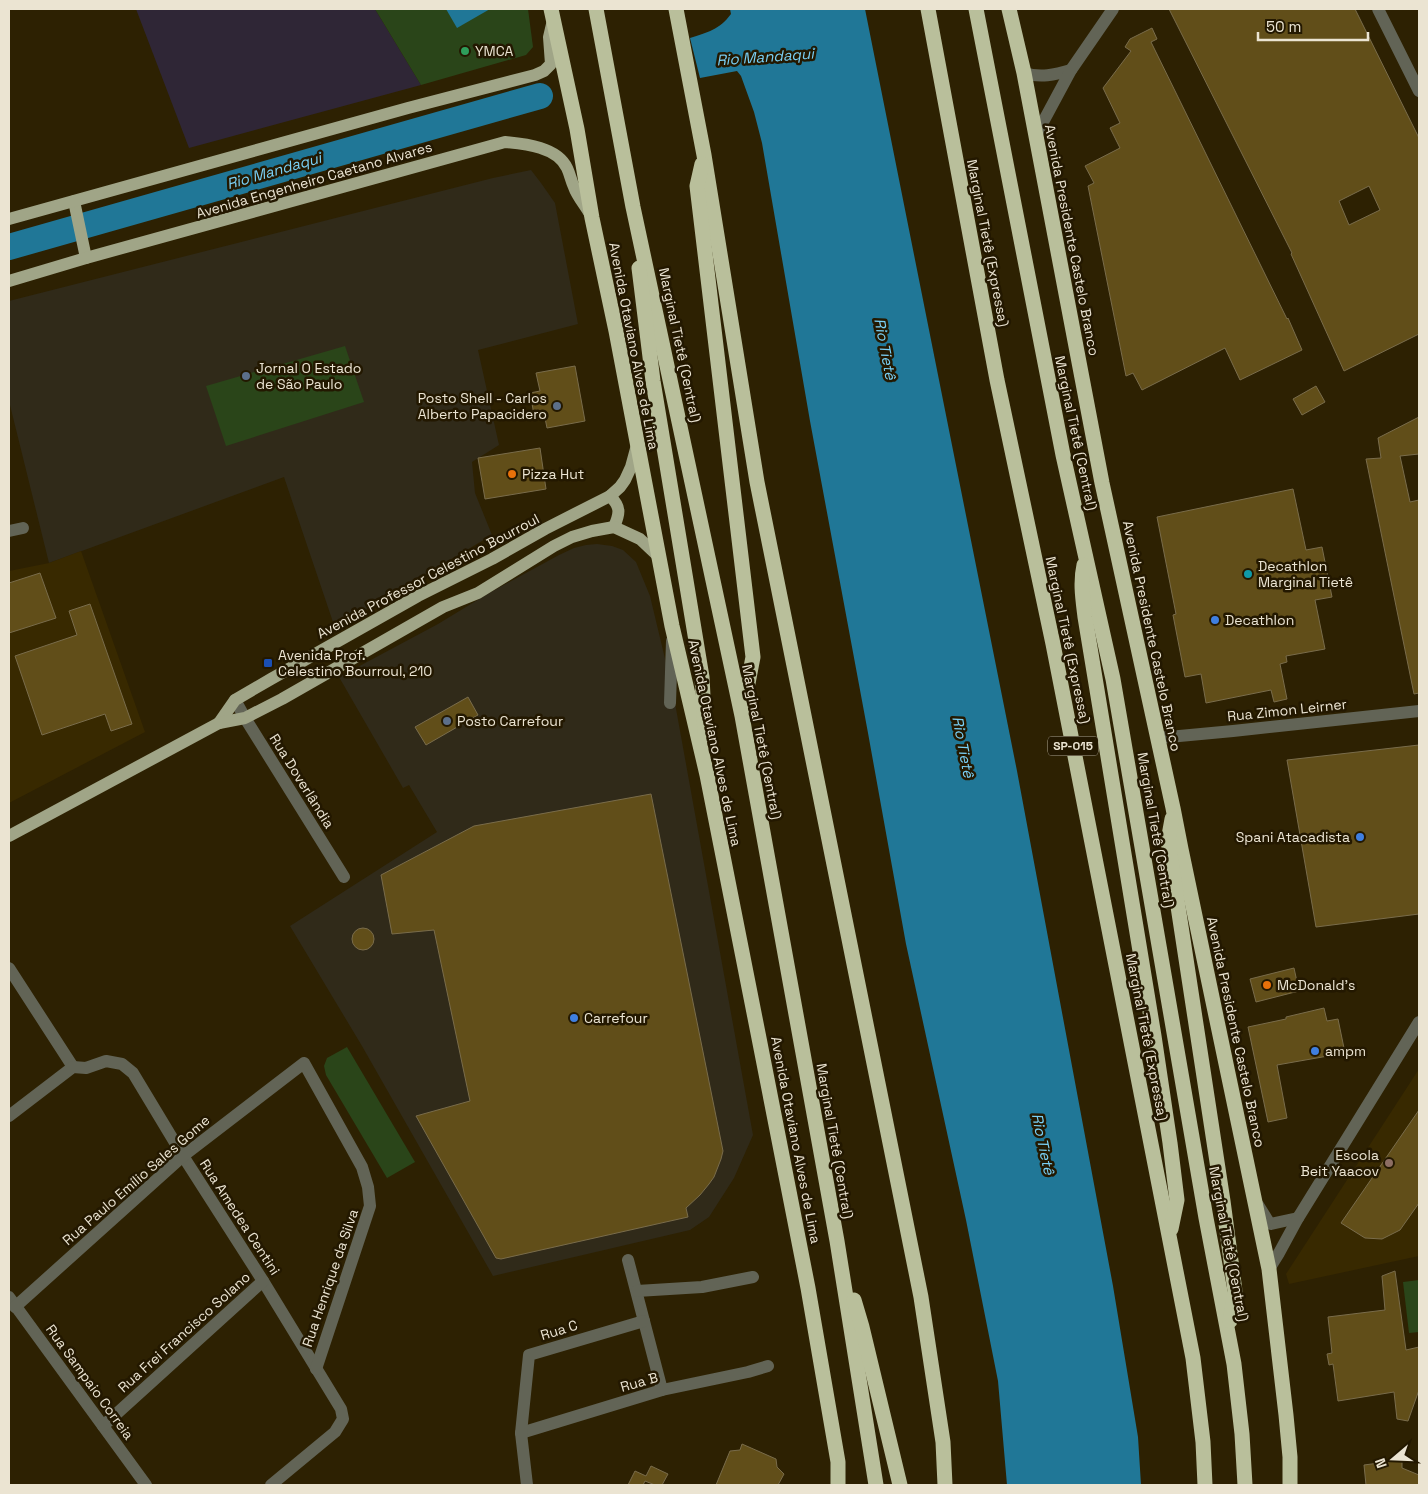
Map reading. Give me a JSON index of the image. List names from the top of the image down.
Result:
{
  "streets": {
    "highway": [
      "Avenida Presidente Castelo Branco",
      "Marginal Tietê (Expressa)",
      "Marginal Tietê (Central)",
      "Avenida Otaviano Alves de Lima",
      "SP-015"
    ],
    "main road": ["Avenida Engenheiro Caetano Alvares", "Avenida Professor Celestino Bourroul"],
    "street": [
      "Rua Zimon Leirner",
      "Rua Doverlândia",
      "Rua Paulo Emílio Sales Gome",
      "Rua Amedea Centini",
      "Rua Henrique da Silva",
      "Rua C",
      "Rua Frei Francisco Solano",
      "Rua Sampaio Correia",
      "Rua B"
    ]
  },
  "crossings": [
    ["Avenida Engenheiro Caetano Alvares", "Avenida Otaviano Alves de Lima"],
    ["Avenida Presidente Castelo Branco", "Rua Zimon Leirner"],
    ["Avenida Otaviano Alves de Lima", "Avenida Professor Celestino Bourroul"],
    ["Avenida Professor Celestino Bourroul", "Rua Doverlândia"],
    ["Rua Paulo Emílio Sales Gome", "Rua Amedea Centini"],
    ["Rua Paulo Emílio Sales Gome", "Rua Henrique da Silva"],
    ["Rua Paulo Emílio Sales Gome", "Rua Sampaio Correia"],
    ["Rua Amedea Centini", "Rua Henrique da Silva"],
    ["Rua Amedea Centini", "Rua Frei Francisco Solano"],
    ["Rua C", "Rua B"],
    ["Rua Frei Francisco Solano", "Rua Sampaio Correia"]
  ],
  "water": ["Rio Mandaqui", "Rio Tietê"],
  "places": {
    "other": [
      "YMCA",
      "Jornal O Estado de São Paulo",
      "Posto Shell - Carlos Alberto Papacidero",
      "Pizza Hut",
      "Decathlon Marginal Tietê",
      "Decathlon",
      "Posto Carrefour",
      "Spani Atacadista",
      "McDonald's",
      "Carrefour",
      "ampm",
      "Escola Beit Yaacov"
    ],
    "transit": ["Avenida Prof. Celestino Bourroul, 210"]
  },
  "scale_bar": "50 m",
  "north": "left"
}
